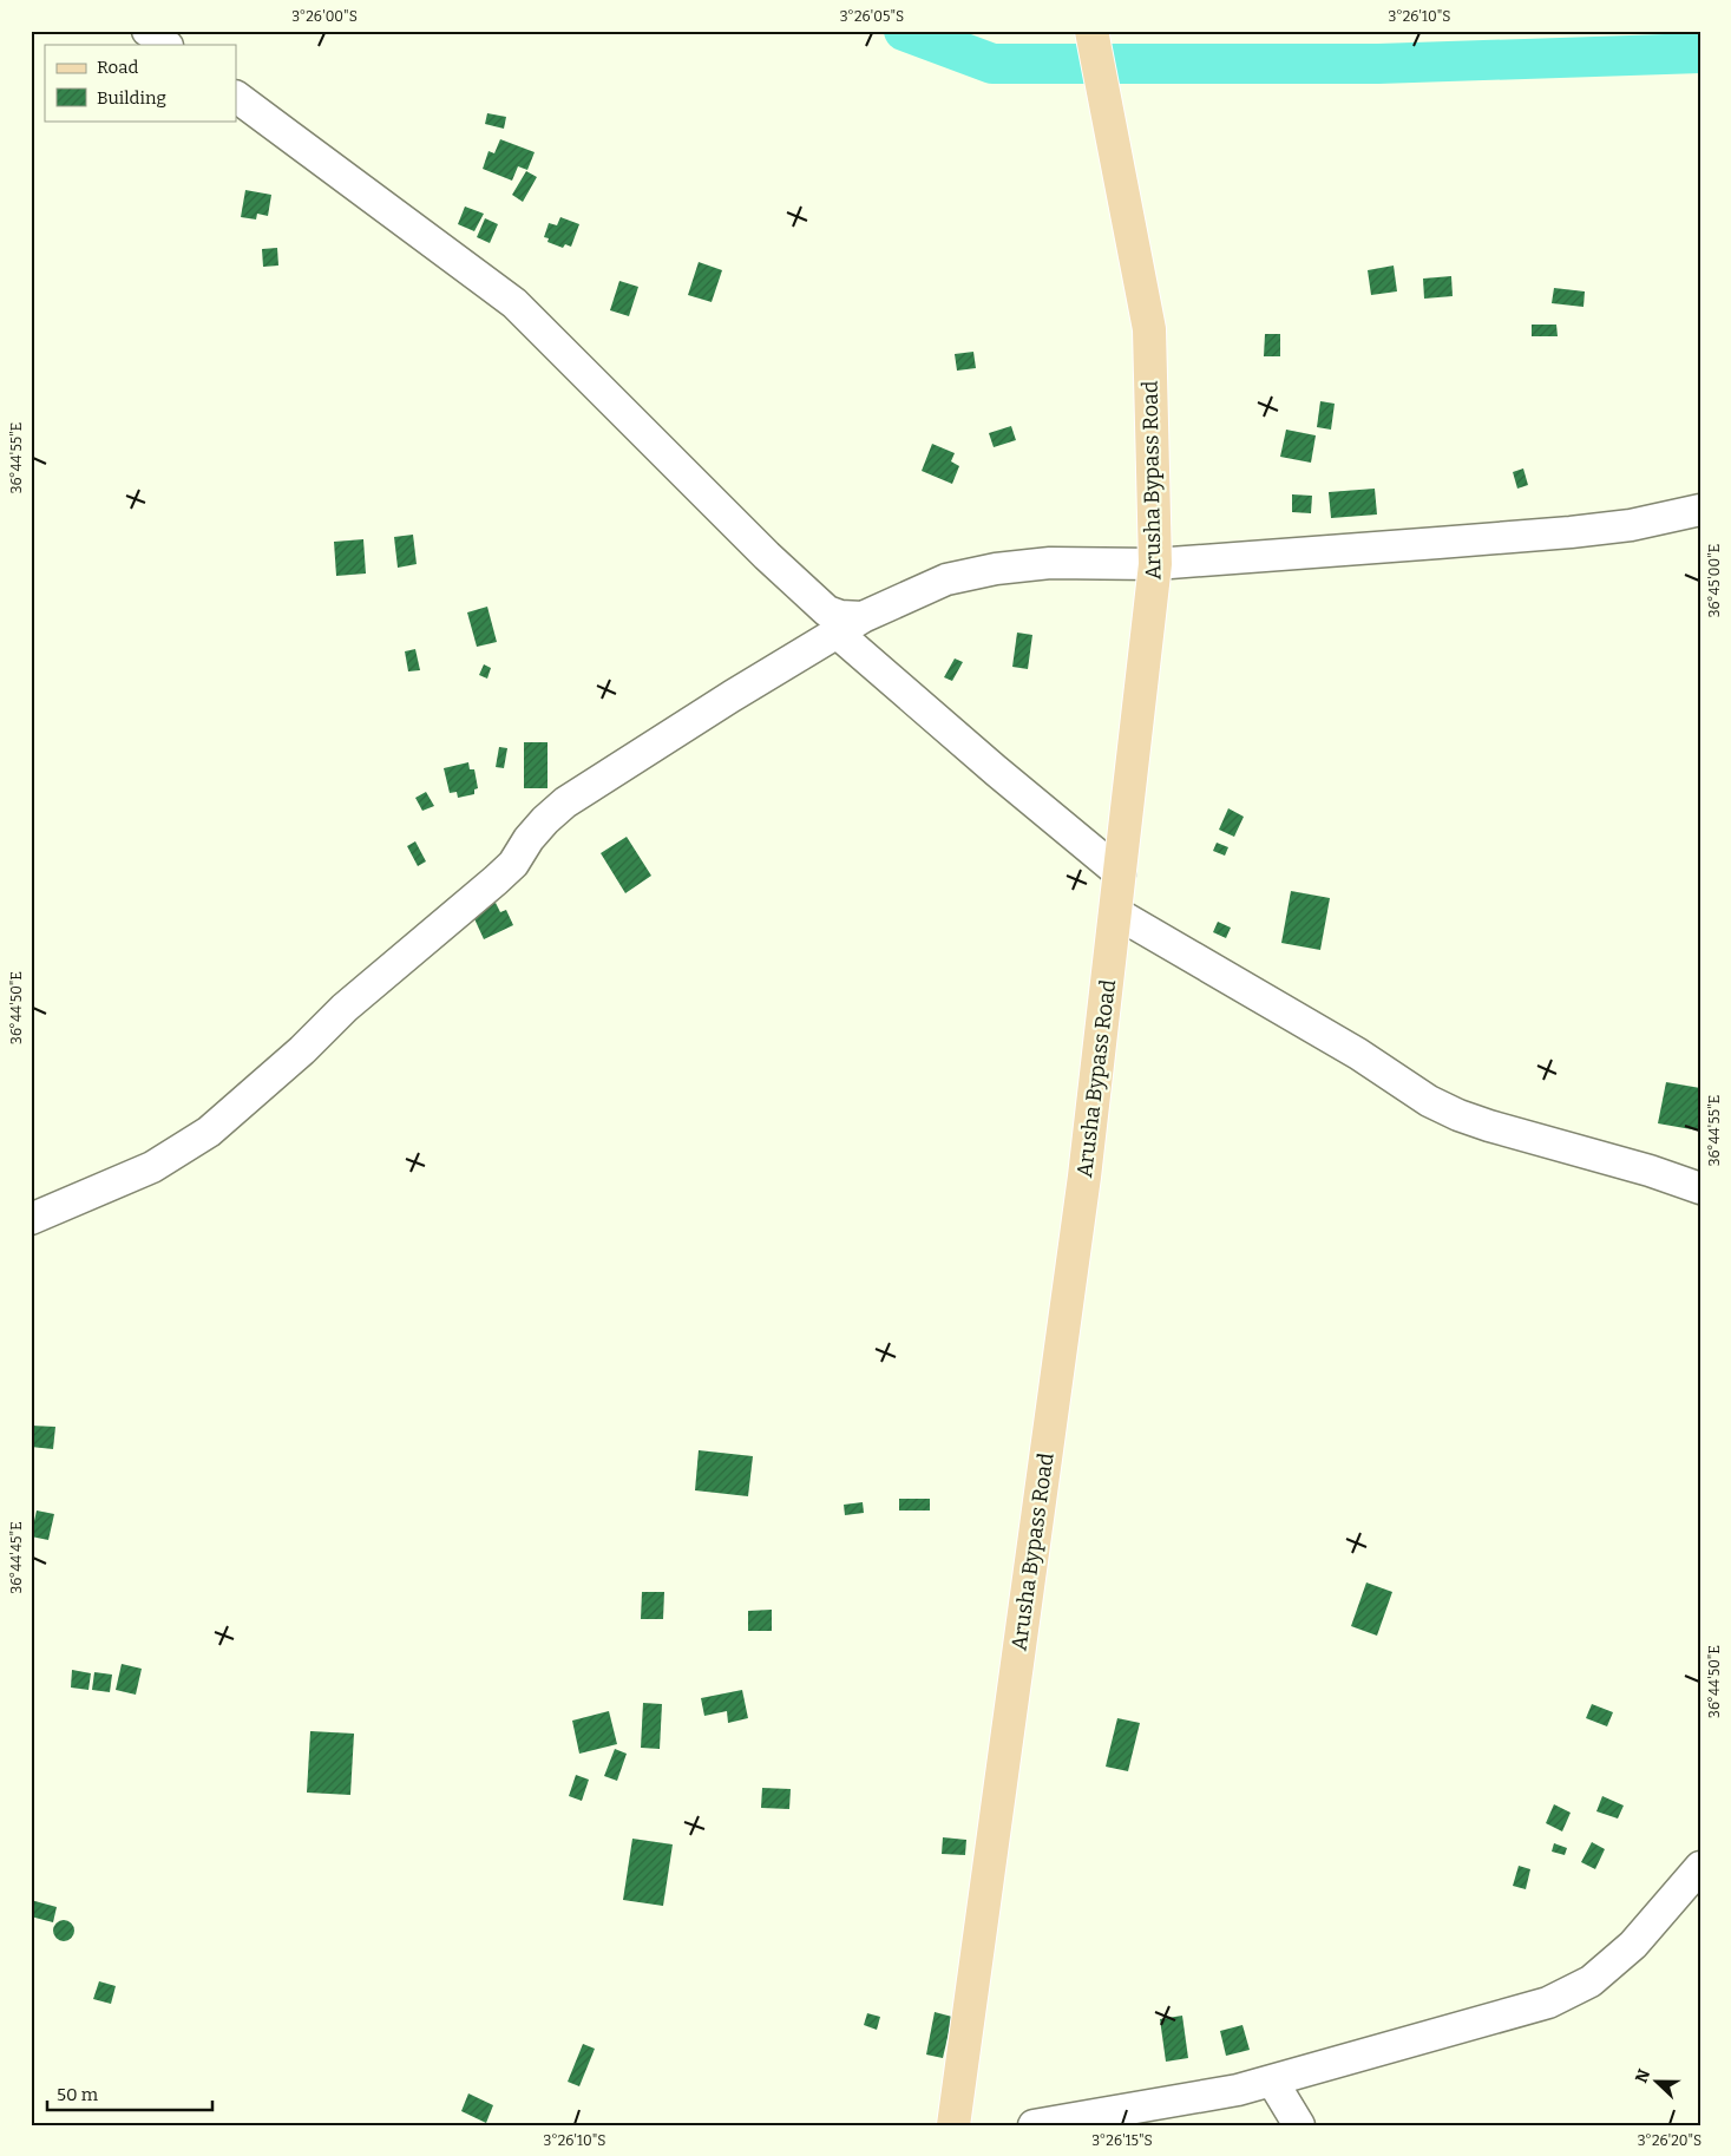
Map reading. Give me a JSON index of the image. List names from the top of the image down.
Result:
{
  "streets": {
    "main road": ["Arusha Bypass Road"]
  },
  "legend": ["Road", "Building"],
  "scale_bar": "50 m",
  "north": "left",
  "coordinates": [
    "3°26'00\"S",
    "3°26'05\"S",
    "3°26'10\"S",
    "36°44'55\"E",
    "36°45'00\"E",
    "36°44'50\"E",
    "36°44'45\"E",
    "3°26'15\"S",
    "3°26'20\"S"
  ]
}
